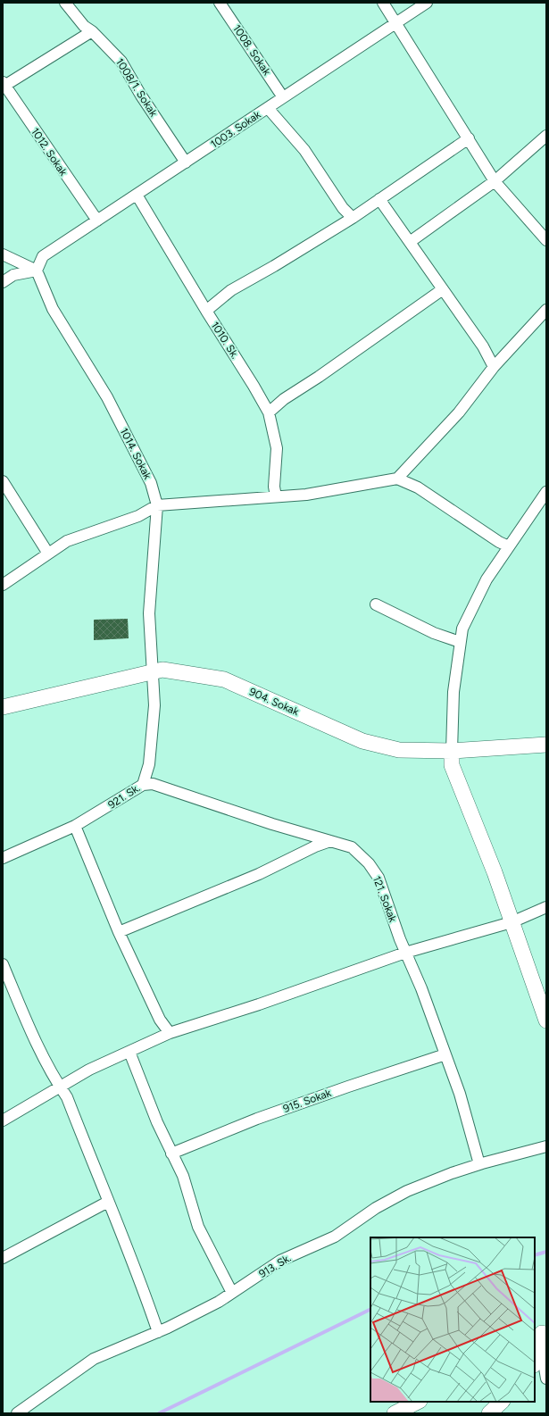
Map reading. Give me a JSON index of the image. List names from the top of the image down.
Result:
{
  "streets": {
    "street": [
      "1008. Sokak",
      "1008/1. Sokak",
      "1003. Sokak",
      "1012. Sokak",
      "1010. Sk.",
      "1014. Sokak",
      "904. Sokak",
      "921. Sk.",
      "121. Sokak",
      "915. Sokak",
      "913. Sk."
    ]
  },
  "crossings": [
    ["1008. Sokak", "1003. Sokak"],
    ["1008/1. Sokak", "1003. Sokak"],
    ["1003. Sokak", "1012. Sokak"],
    ["1003. Sokak", "1010. Sk."],
    ["1003. Sokak", "1014. Sokak"],
    ["1014. Sokak", "904. Sokak"],
    ["1014. Sokak", "921. Sk."],
    ["904. Sokak", "921. Sk."],
    ["921. Sk.", "121. Sokak"],
    ["121. Sokak", "915. Sokak"],
    ["121. Sokak", "913. Sk."]
  ]
}
